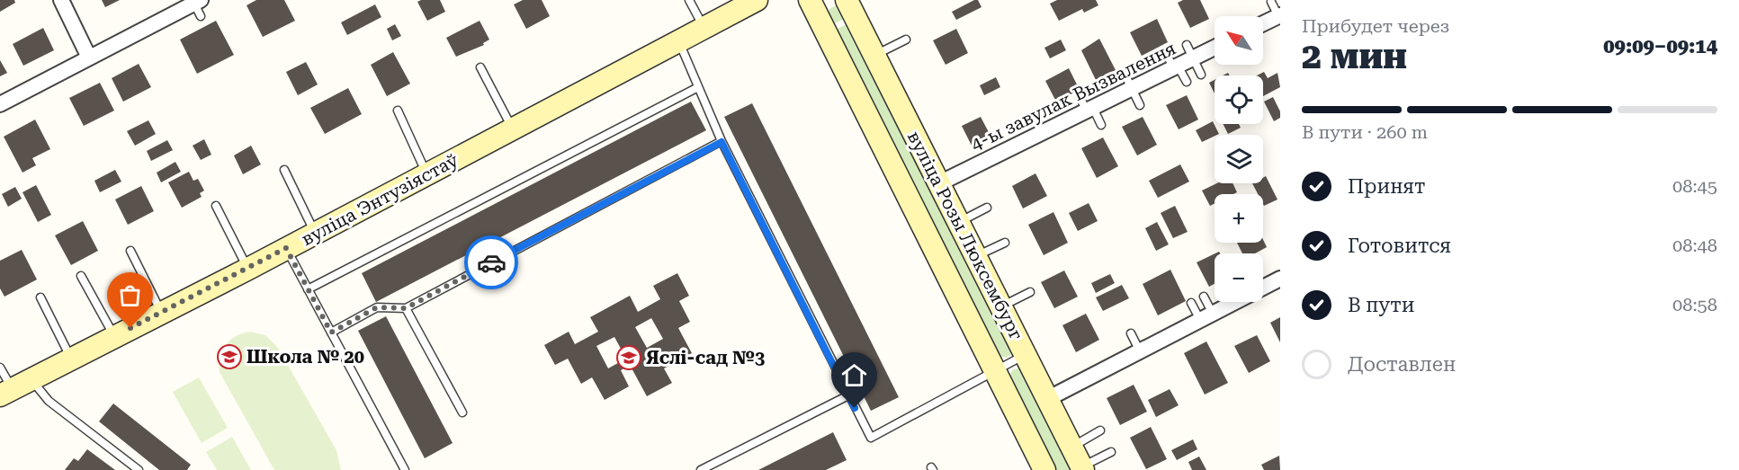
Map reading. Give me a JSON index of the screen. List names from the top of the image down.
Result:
{
  "streets": {
    "main road": ["вуліца Энтузіястаў", "вуліца Розы Люксембург"],
    "street": ["4-ы завулак Вызвалення"]
  },
  "crossings": [
    ["4-ы завулак Вызвалення", "вуліца Розы Люксембург"]
  ],
  "places": {
    "school or university": ["Школа № 20", "Яслі-сад №3"]
  },
  "north": "top left",
  "page": {
    "heading": ["2 мин", "Прибудет через", "09:09–09:14"],
    "map_buttons": ["+", "−"],
    "bar": "В пути · 260 m",
    "list": [
      ["Принят", "08:45"],
      ["Готовится", "08:48"],
      ["В пути", "08:58"],
      "Доставлен"
    ]
  }
}
